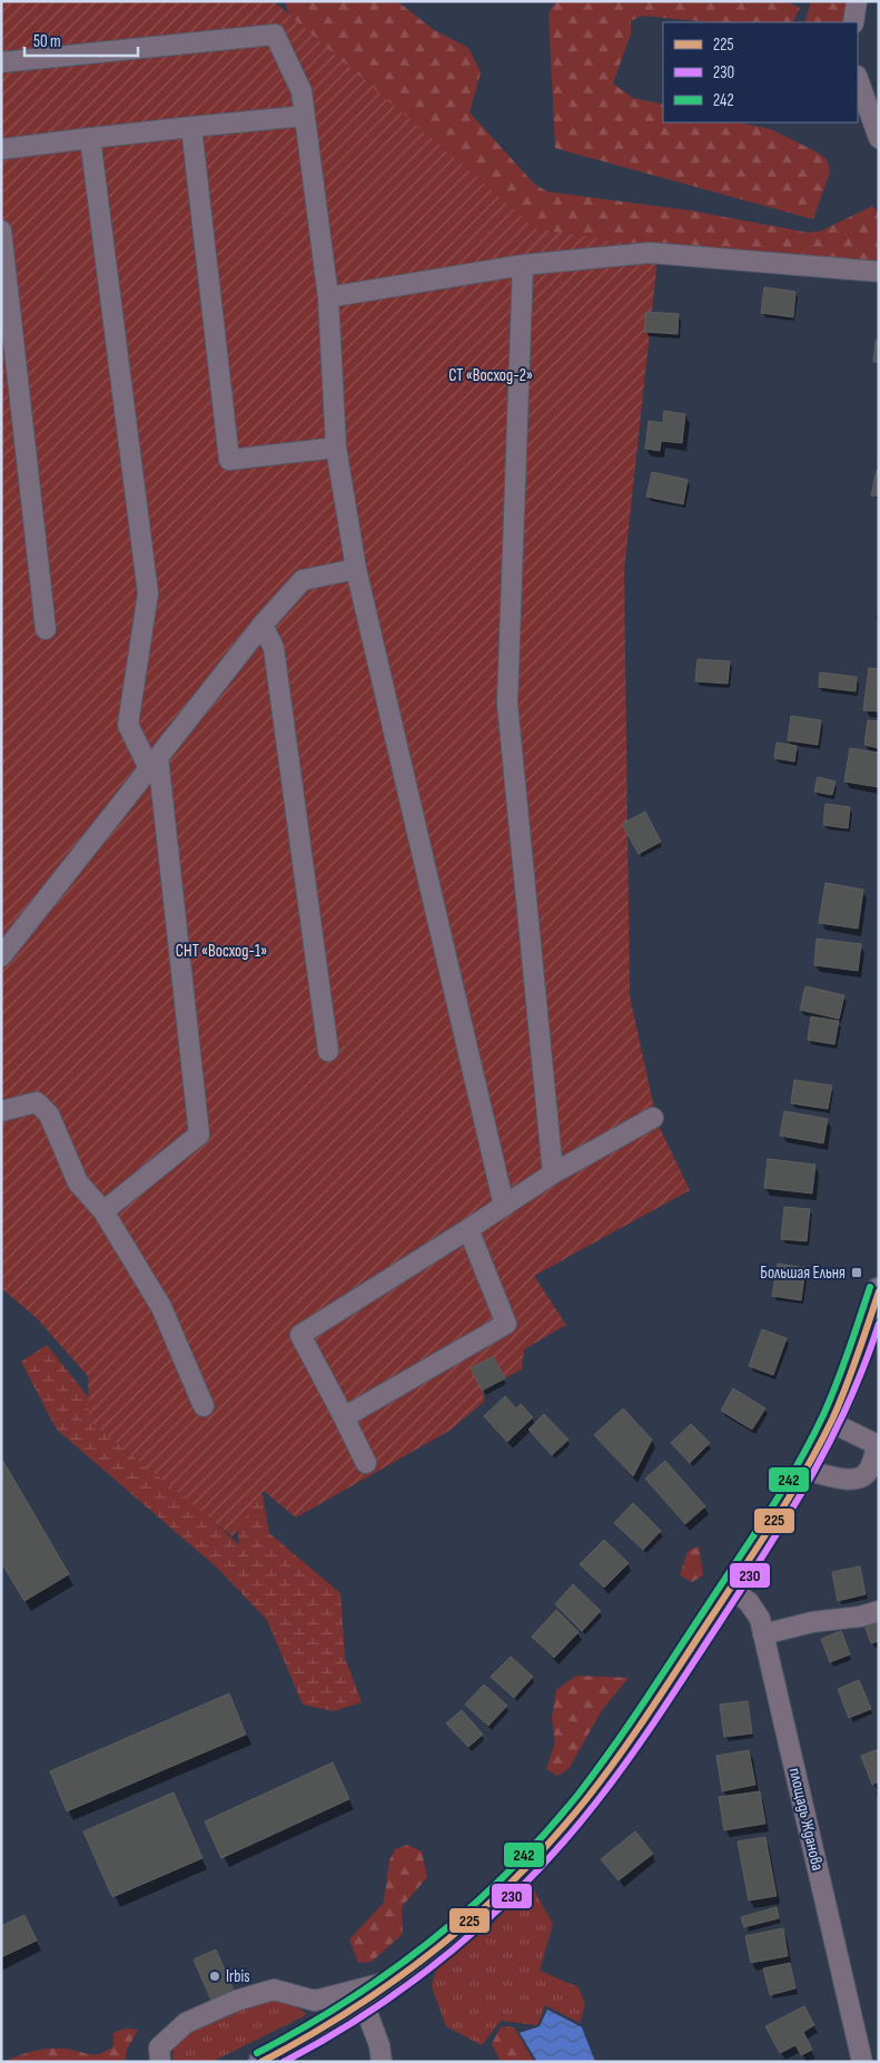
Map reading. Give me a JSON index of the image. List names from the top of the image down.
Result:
{
  "streets": {
    "street": ["площадь Жданова"]
  },
  "parks": ["СТ «Восход-2»", "СНТ «Восход-1»"],
  "places": {
    "transit": ["Большая Ельня"],
    "other": ["Irbis"]
  },
  "lines": ["transit line 242", "transit line 225", "transit line 230"],
  "legend": ["225", "230", "242"],
  "scale_bar": "50 m"
}
